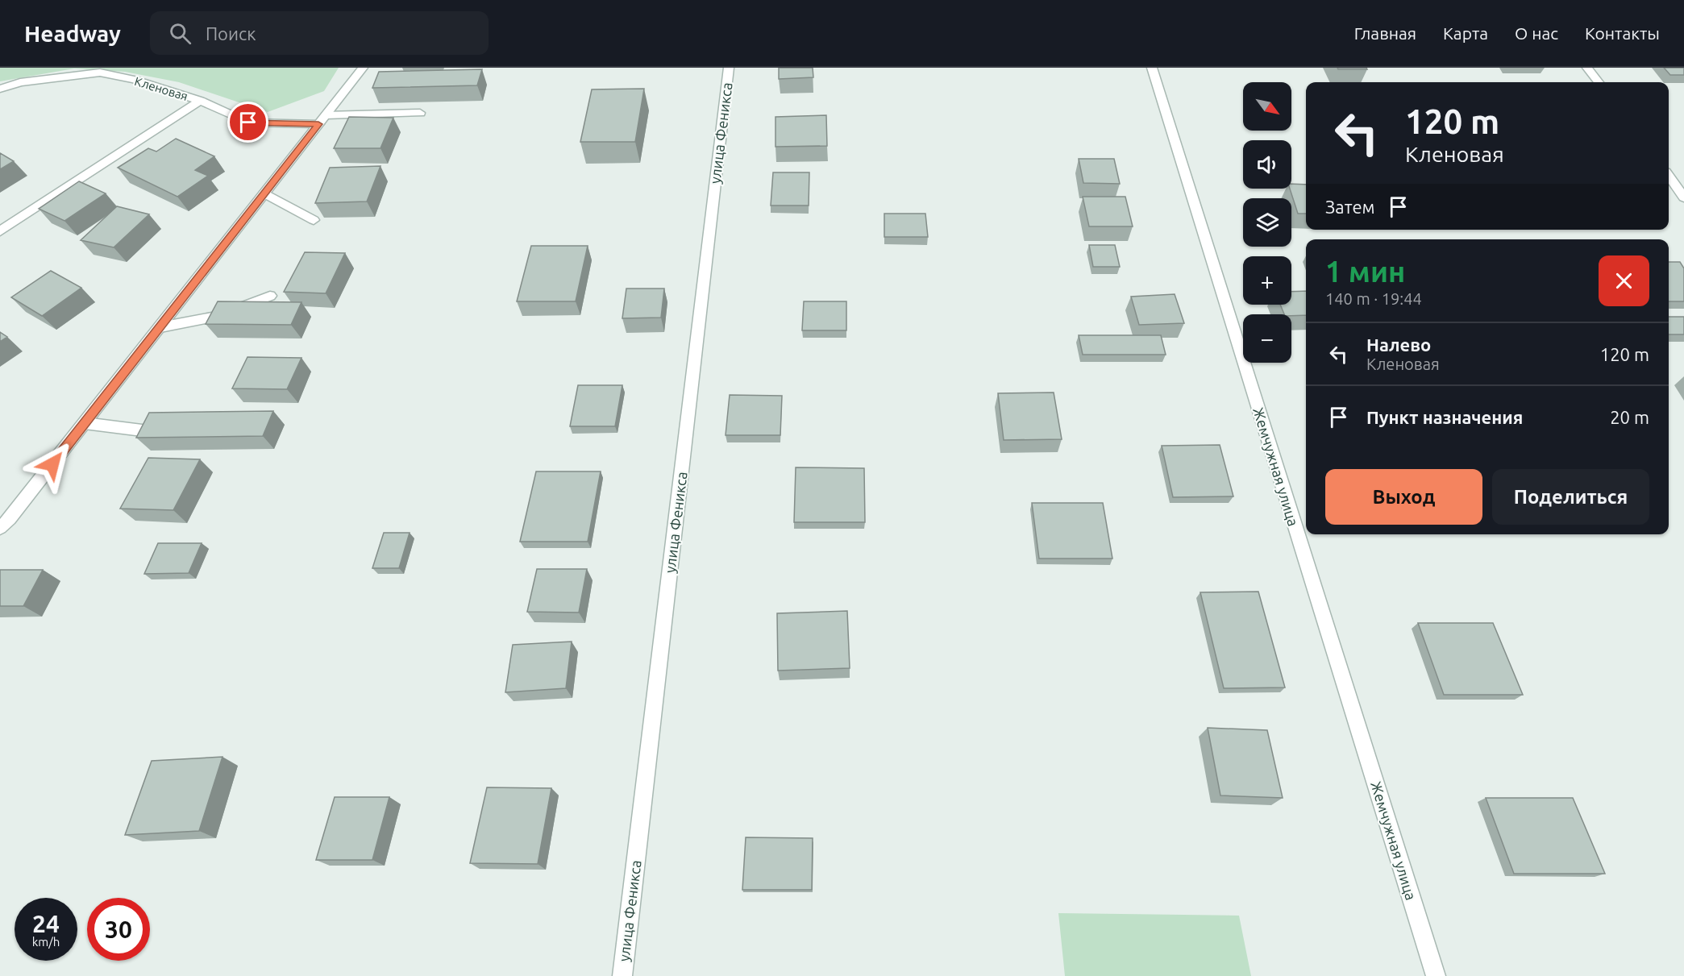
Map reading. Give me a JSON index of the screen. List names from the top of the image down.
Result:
{
  "streets": {
    "street": ["Кленовая", "улица Феникса", "Жемчужная улица"]
  },
  "north": "bottom right",
  "page": {
    "header": "Headway",
    "search": "Поиск",
    "nav": [
      "Главная",
      "Карта",
      "О нас",
      "Контакты"
    ],
    "map_buttons": ["+", "−"],
    "turn": ["120 m", "Кленовая"],
    "then": "Затем",
    "heading": ["1 мин", "140 m · 19:44"],
    "list": [
      {
        "name": "Налево",
        "note": "Кленовая",
        "value": "120 m"
      },
      {
        "name": "Пункт назначения",
        "value": "20 m"
      }
    ],
    "buttons": ["Выход", "Поделиться"],
    "speed": "24 km/h",
    "limit": "30"
  }
}
